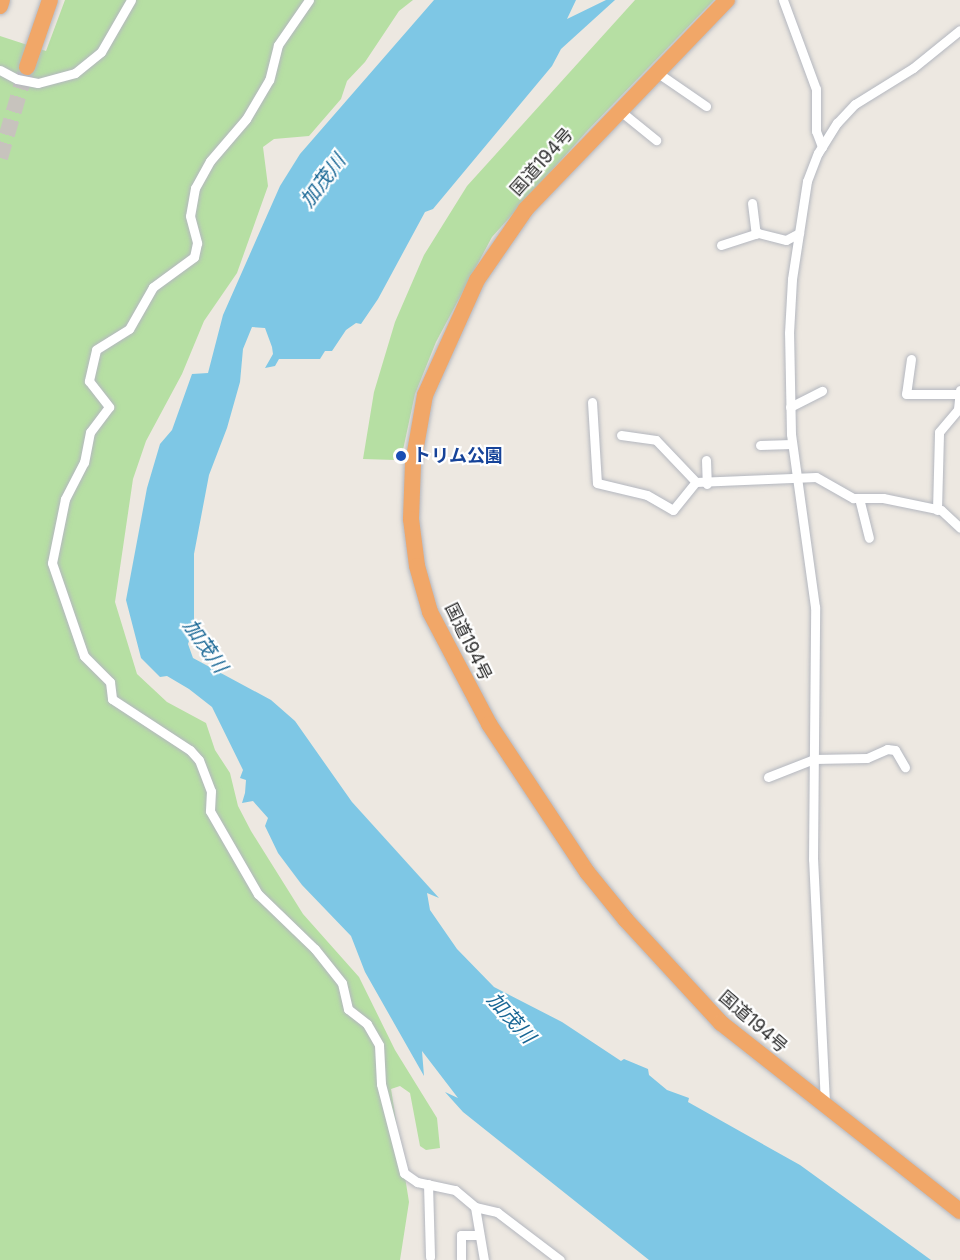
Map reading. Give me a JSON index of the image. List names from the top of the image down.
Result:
{
  "streets": {
    "highway": ["国道194号"]
  },
  "water": ["加茂川"],
  "places": ["トリム公園"]
}
